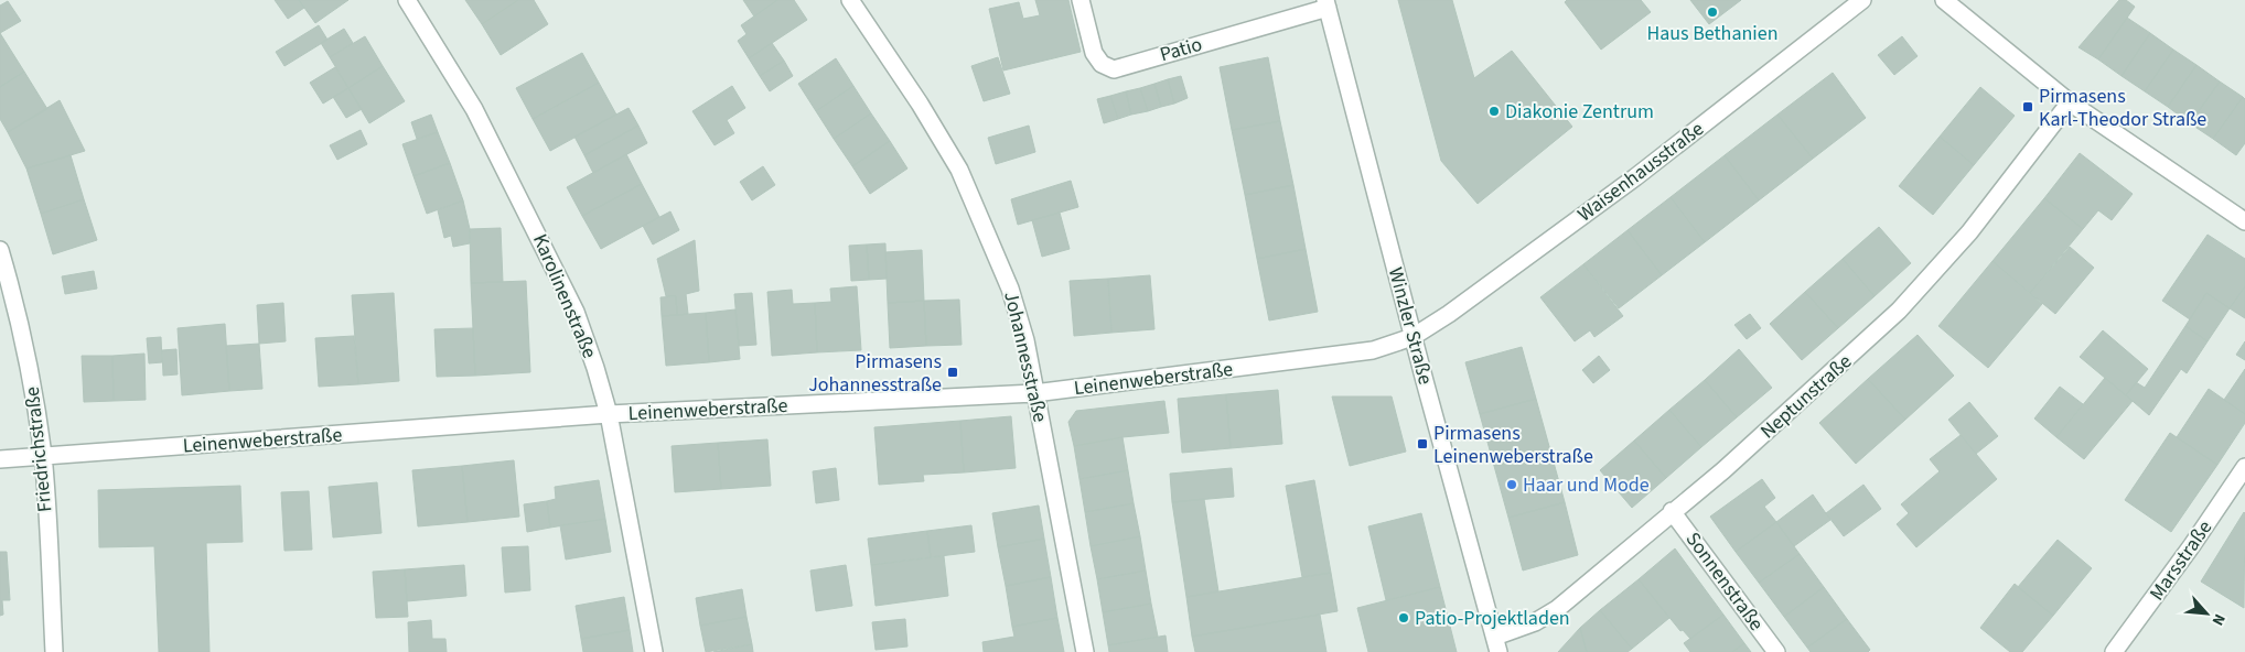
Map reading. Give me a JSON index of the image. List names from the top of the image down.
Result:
{
  "streets": {
    "street": [
      "Patio",
      "Waisenhausstraße",
      "Karolinenstraße",
      "Winzler Straße",
      "Johannesstraße",
      "Leinenweberstraße",
      "Neptunstraße",
      "Friedrichstraße",
      "Marsstraße",
      "Sonnenstraße"
    ]
  },
  "crossings": [
    ["Patio", "Winzler Straße"],
    ["Waisenhausstraße", "Winzler Straße"],
    ["Waisenhausstraße", "Leinenweberstraße"],
    ["Karolinenstraße", "Leinenweberstraße"],
    ["Winzler Straße", "Leinenweberstraße"],
    ["Winzler Straße", "Neptunstraße"],
    ["Johannesstraße", "Leinenweberstraße"],
    ["Leinenweberstraße", "Friedrichstraße"],
    ["Neptunstraße", "Sonnenstraße"]
  ],
  "places": {
    "other": [
      "Haus Bethanien",
      "Diakonie Zentrum",
      "Haar und Mode",
      "Patio-Projektladen"
    ],
    "transit": ["Pirmasens Karl-Theodor Straße", "Pirmasens Johannesstraße", "Pirmasens Leinenweberstraße"]
  },
  "north": "bottom right"
}
